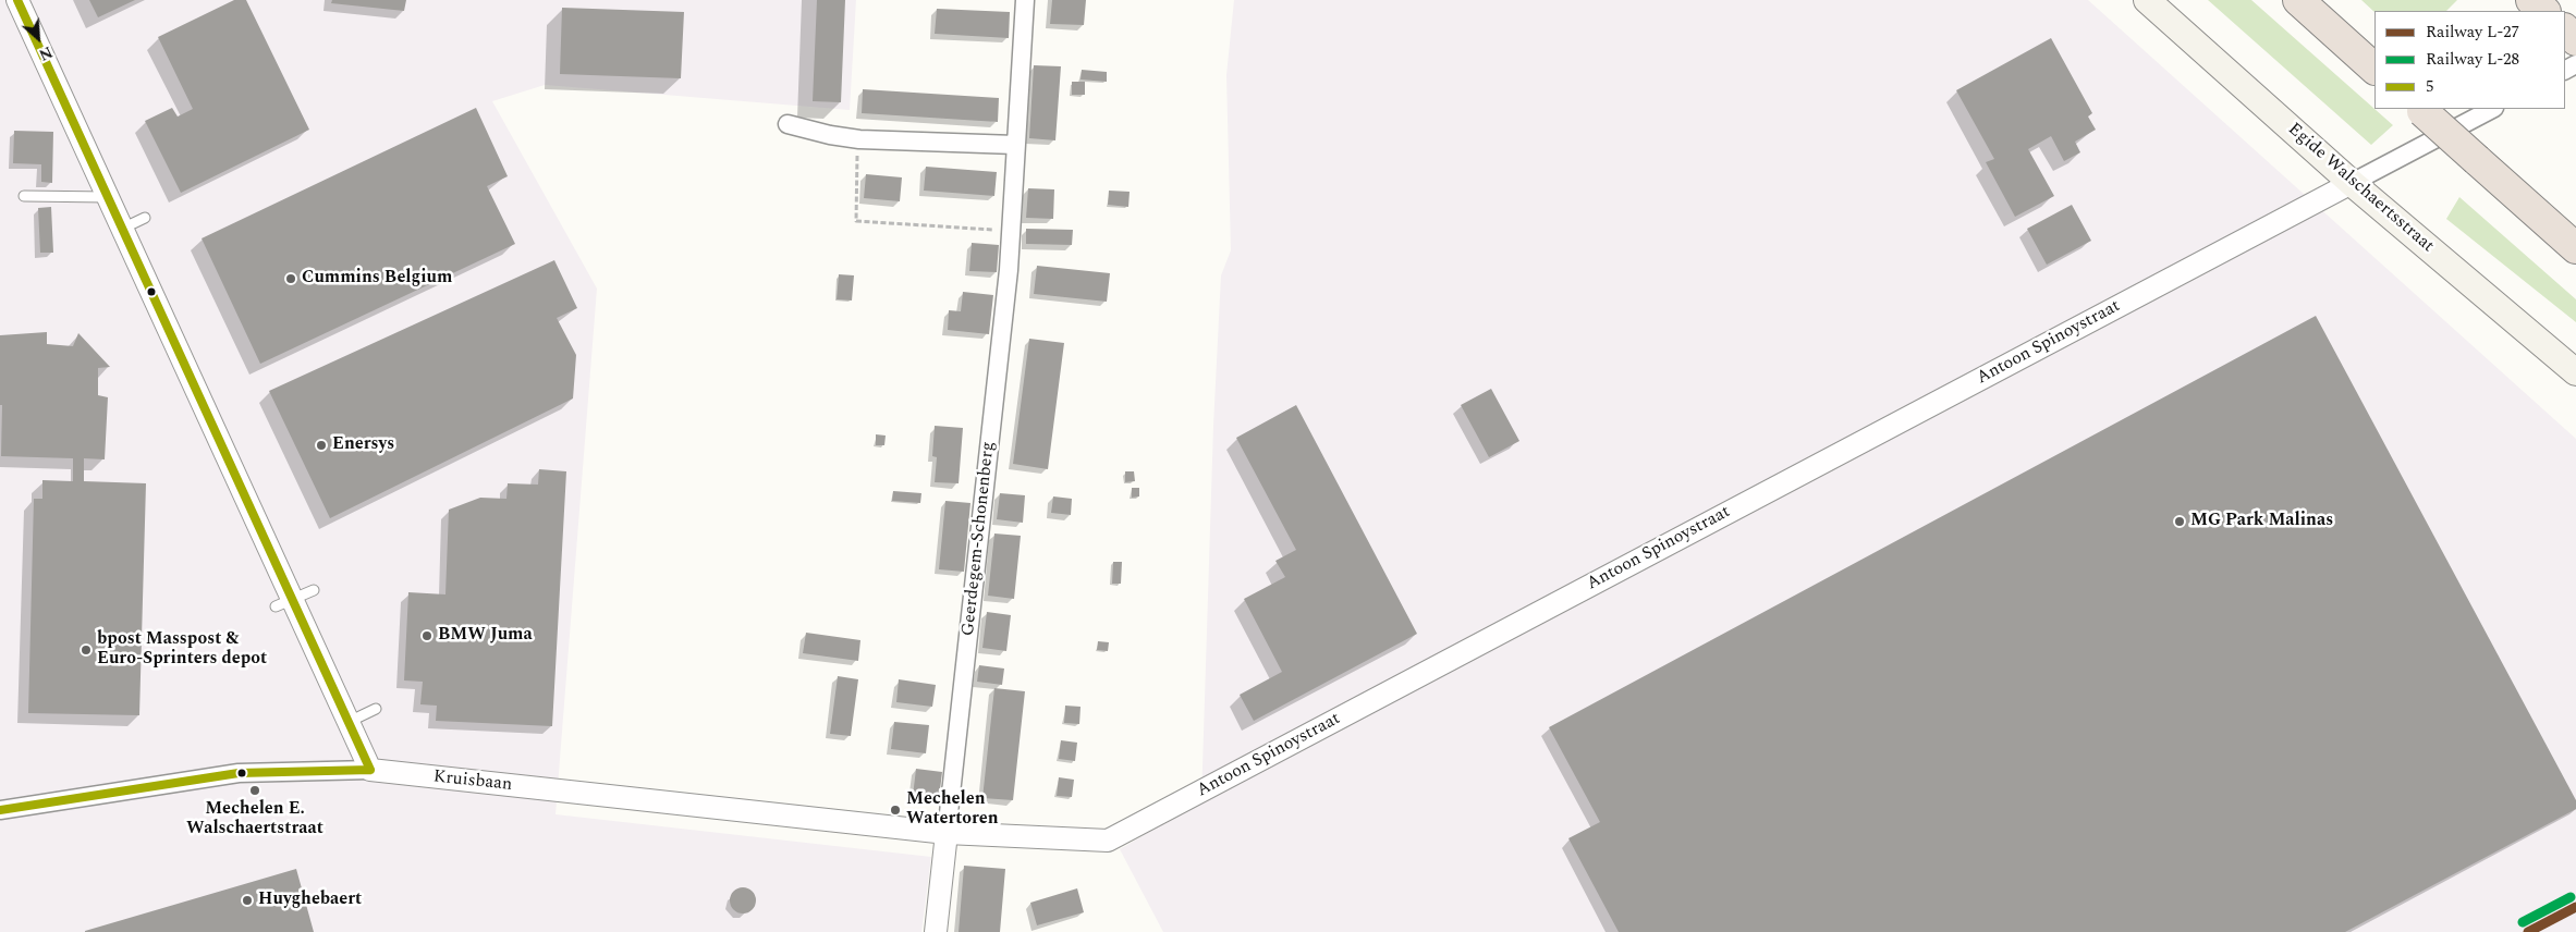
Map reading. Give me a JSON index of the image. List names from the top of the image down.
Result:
{
  "streets": {
    "main road": ["Egide Walschaertsstraat"],
    "street": ["Antoon Spinoystraat", "Geerdegem-Schonenberg", "Kruisbaan"]
  },
  "crossings": [
    ["Egide Walschaertsstraat", "Antoon Spinoystraat"],
    ["Antoon Spinoystraat", "Geerdegem-Schonenberg"],
    ["Antoon Spinoystraat", "Kruisbaan"],
    ["Geerdegem-Schonenberg", "Kruisbaan"]
  ],
  "places": [
    "Cummins Belgium",
    "Enersys",
    "MG Park Malinas",
    "BMW Juma",
    "bpost Masspost & Euro-Sprinters depot",
    "Mechelen E. Walschaertstraat",
    "Mechelen Watertoren",
    "Huyghebaert"
  ],
  "lines": ["transit line 5", "rail line L-28", "rail line L-27"],
  "legend": ["Railway L-27", "Railway L-28", "5"],
  "north": "bottom right"
}
